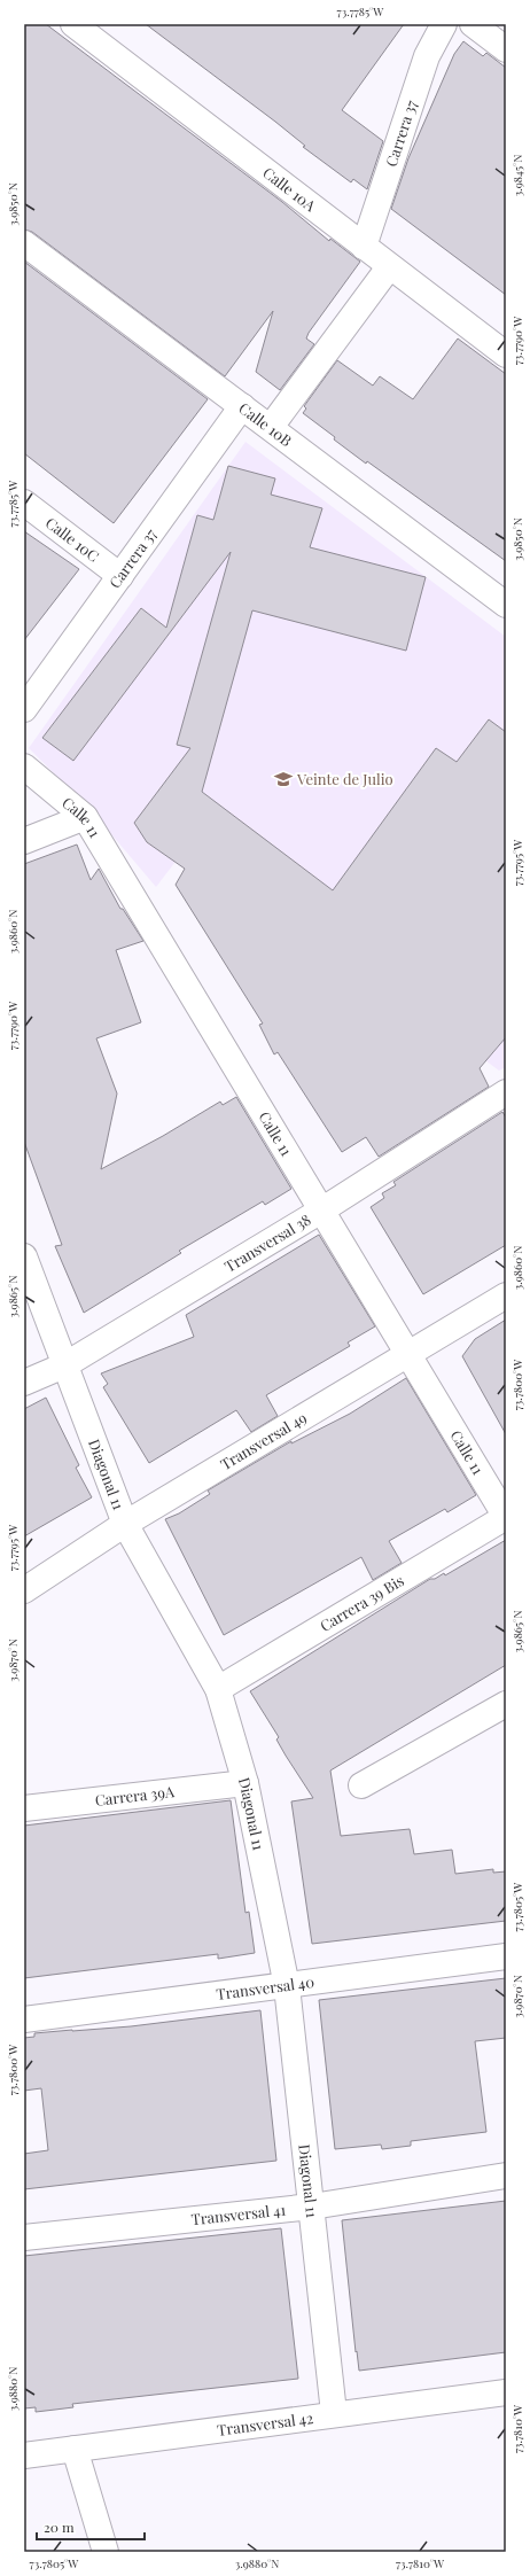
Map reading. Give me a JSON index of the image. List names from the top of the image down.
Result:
{
  "streets": {
    "street": [
      "Carrera 37",
      "Calle 10A",
      "Calle 10B",
      "Calle 10C",
      "Calle 11",
      "Transversal 38",
      "Transversal 49",
      "Diagonal 11",
      "Carrera 39 Bis",
      "Carrera 39A",
      "Transversal 40",
      "Transversal 41",
      "Transversal 42"
    ]
  },
  "crossings": [
    ["Carrera 37", "Calle 10A"],
    ["Carrera 37", "Calle 10B"],
    ["Carrera 37", "Calle 10C"],
    ["Calle 11", "Transversal 38"],
    ["Calle 11", "Transversal 49"],
    ["Calle 11", "Carrera 39 Bis"],
    ["Transversal 38", "Diagonal 11"],
    ["Transversal 49", "Diagonal 11"],
    ["Diagonal 11", "Carrera 39 Bis"],
    ["Diagonal 11", "Carrera 39A"],
    ["Diagonal 11", "Transversal 40"],
    ["Diagonal 11", "Transversal 41"],
    ["Diagonal 11", "Transversal 42"]
  ],
  "places": {
    "school or university": ["Veinte de Julio"]
  },
  "scale_bar": "20 m",
  "coordinates": [
    "73.7785°W",
    "3.9845°N",
    "3.9850°N",
    "73.7790°W",
    "73.7795°W",
    "3.9860°N",
    "3.9865°N",
    "73.7800°W",
    "3.9870°N",
    "73.7805°W",
    "3.9880°N",
    "73.7810°W"
  ]
}
